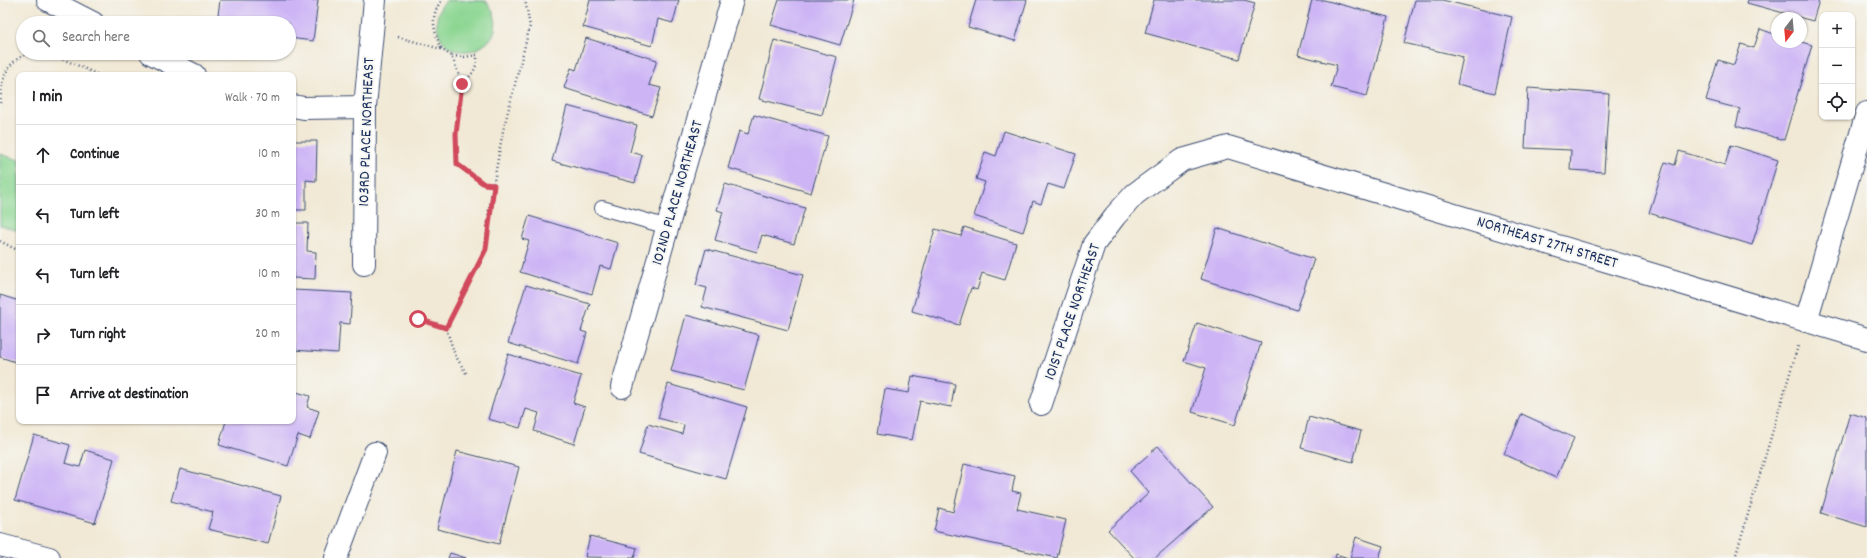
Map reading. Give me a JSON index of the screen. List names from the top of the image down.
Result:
{
  "streets": {
    "street": [
      "103RD PLACE NORTHEAST",
      "102ND PLACE NORTHEAST",
      "NORTHEAST 27TH STREET",
      "101ST PLACE NORTHEAST"
    ]
  },
  "crossings": [
    ["NORTHEAST 27TH STREET", "101ST PLACE NORTHEAST"]
  ],
  "north": "bottom",
  "page": {
    "map_buttons": ["+", "−"],
    "search": "Search here",
    "heading": ["1 min", "Walk · 70 m"],
    "list": [
      ["Continue", "10 m"],
      ["Turn left", "30 m"],
      ["Turn left", "10 m"],
      ["Turn right", "20 m"],
      "Arrive at destination"
    ]
  }
}
